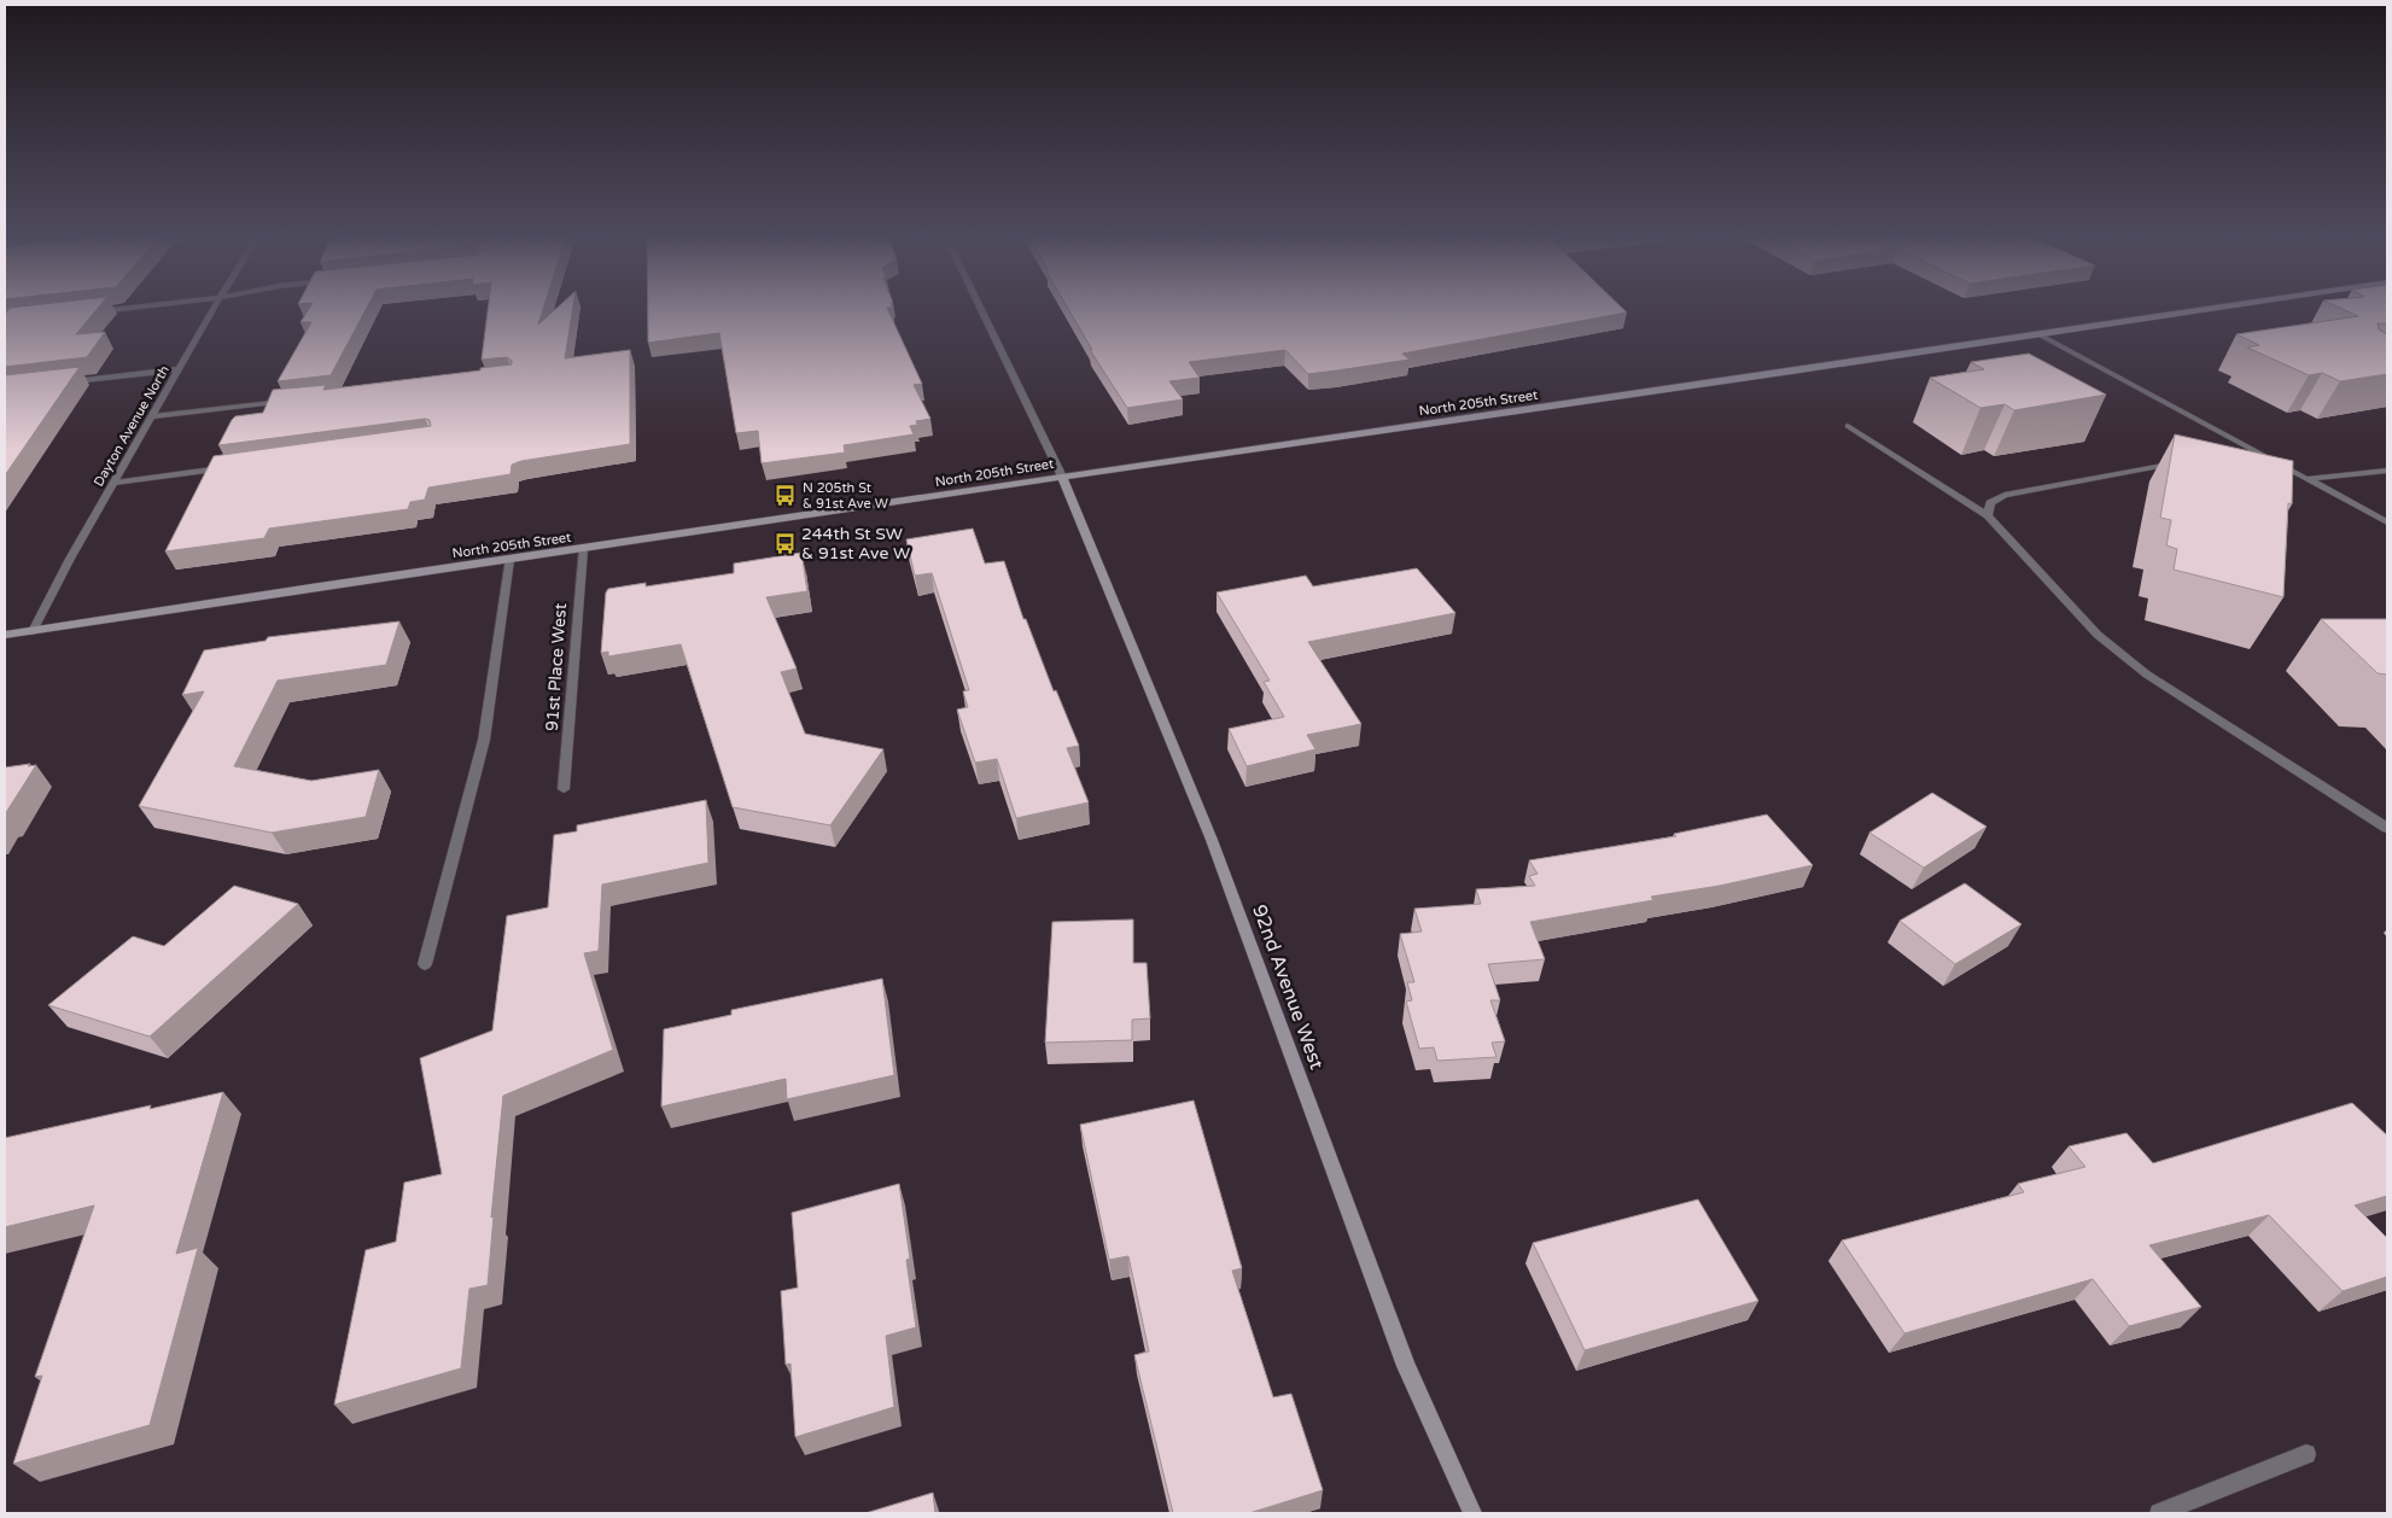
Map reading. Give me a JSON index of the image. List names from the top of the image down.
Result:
{
  "streets": {
    "street": [
      "North 205th Street",
      "Dayton Avenue North",
      "91st Place West",
      "92nd Avenue West"
    ]
  },
  "crossings": [
    ["North 205th Street", "Dayton Avenue North"],
    ["North 205th Street", "91st Place West"],
    ["North 205th Street", "92nd Avenue West"]
  ],
  "places": {
    "bus stop": ["N 205th St & 91st Ave W", "244th St SW & 91st Ave W"]
  }
}
